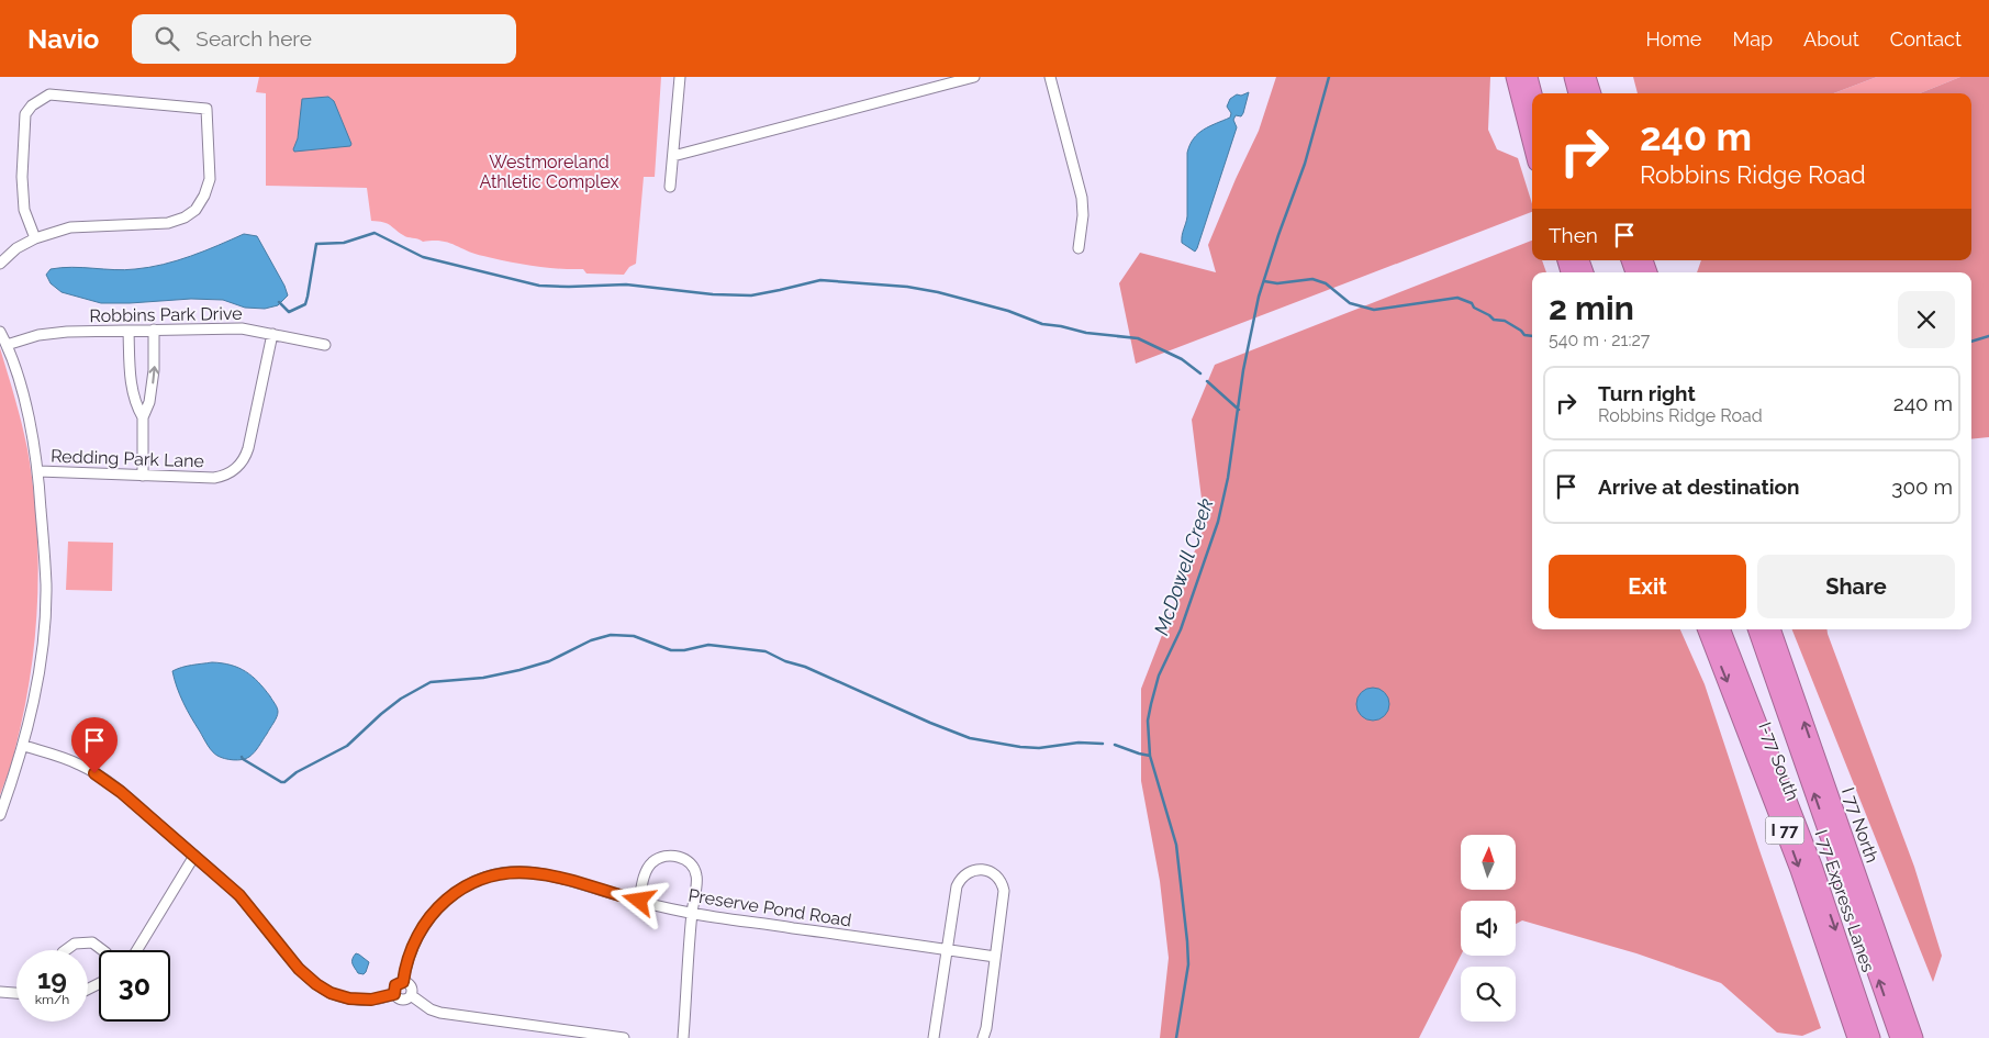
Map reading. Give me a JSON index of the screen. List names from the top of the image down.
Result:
{
  "streets": {
    "highway": [
      "I-77 South",
      "I 77 North",
      "I 77",
      "I 77 Express Lanes"
    ],
    "street": ["Robbins Park Drive", "Redding Park Lane", "Preserve Pond Road"]
  },
  "crossings": [
    ["Robbins Park Drive", "Redding Park Lane"]
  ],
  "one_way": ["I-77 South", "I 77 North"],
  "water": ["McDowell Creek"],
  "parks": ["Westmoreland Athletic Complex"],
  "north": "top",
  "page": {
    "header": "Navio",
    "search": "Search here",
    "nav": [
      "Home",
      "Map",
      "About",
      "Contact"
    ],
    "turn": ["240 m", "Robbins Ridge Road"],
    "then": "Then",
    "heading": ["2 min", "540 m · 21:27"],
    "list": [
      {
        "name": "Turn right",
        "note": "Robbins Ridge Road",
        "value": "240 m"
      },
      {
        "name": "Arrive at destination",
        "value": "300 m"
      }
    ],
    "buttons": ["Exit", "Share"],
    "speed": "19 km/h",
    "limit": "30"
  }
}
